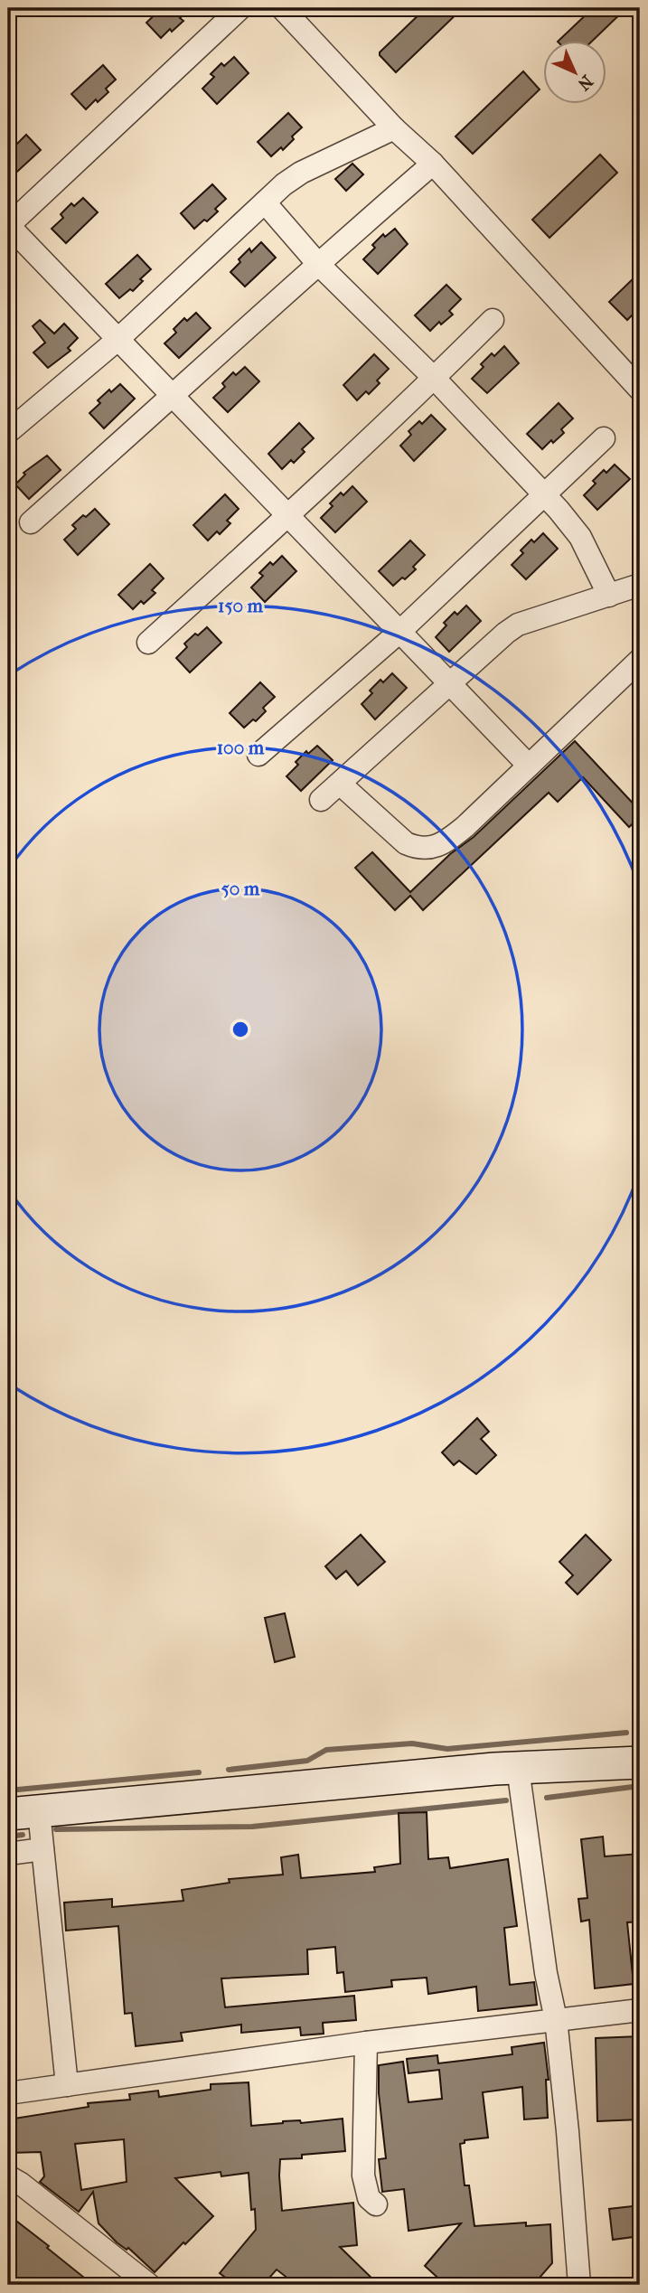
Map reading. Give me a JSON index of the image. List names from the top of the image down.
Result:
{
  "north": "bottom right",
  "rings": ["150 m", "100 m", "50 m"]
}
